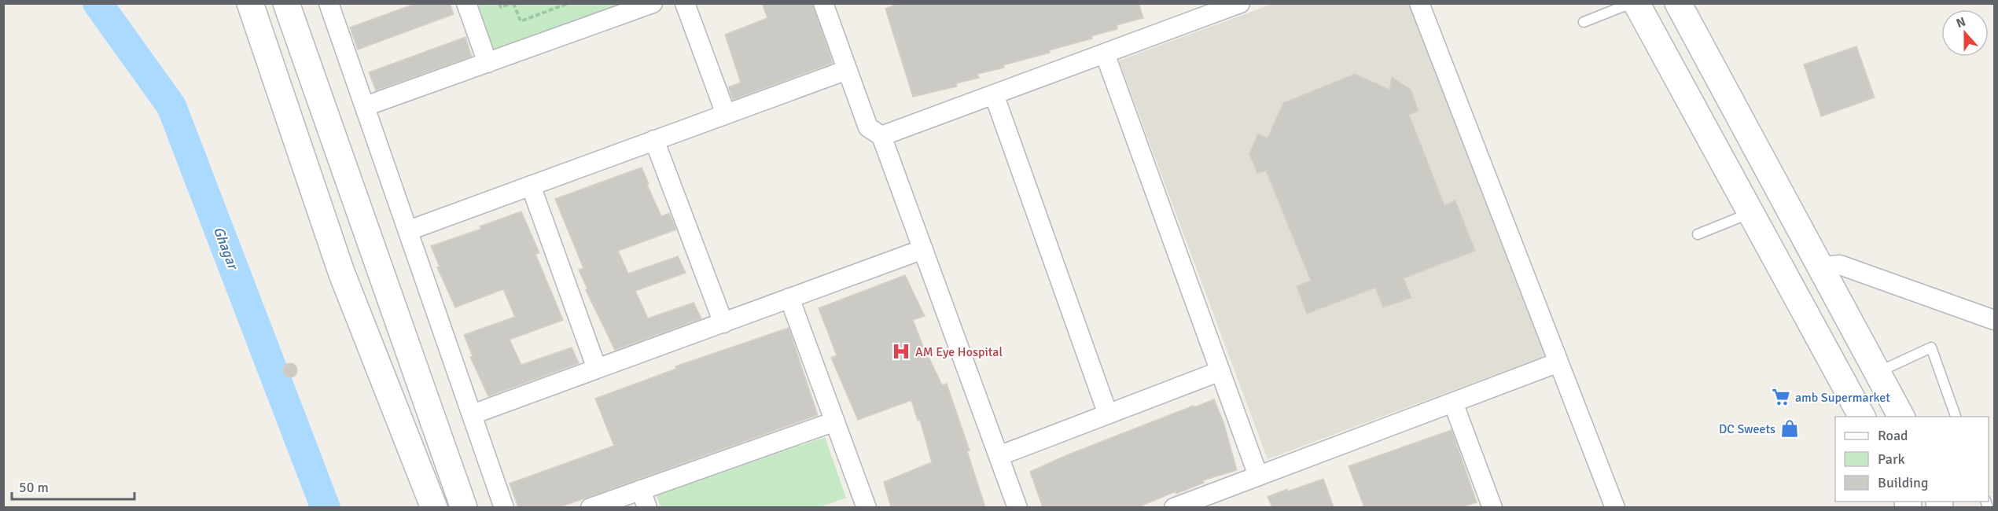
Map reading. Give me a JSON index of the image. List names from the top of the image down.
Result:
{
  "water": ["Ghagar"],
  "places": {
    "hospital": ["AM Eye Hospital"],
    "supermarket": ["amb Supermarket"],
    "shop": ["DC Sweets"]
  },
  "legend": ["Road", "Park", "Building"],
  "scale_bar": "50 m",
  "north": "top"
}
